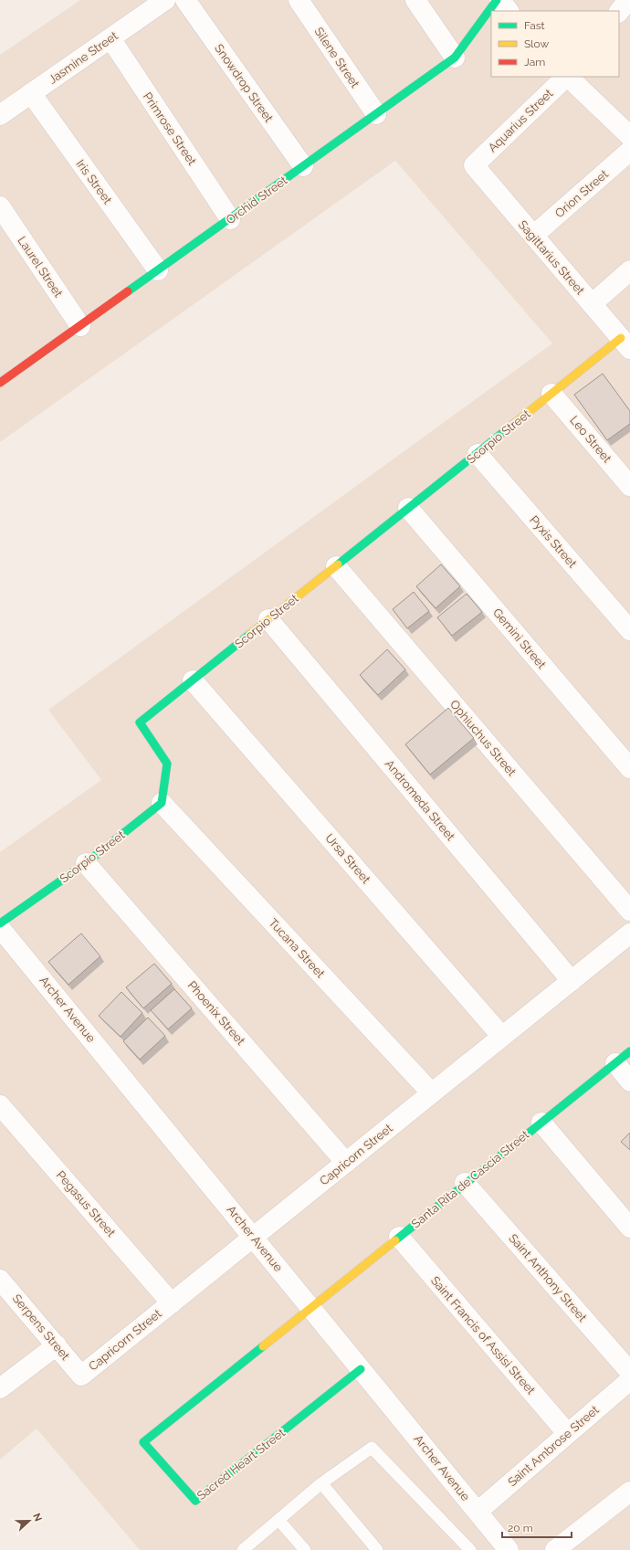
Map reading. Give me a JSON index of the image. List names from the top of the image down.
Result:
{
  "streets": {
    "street": [
      "Jasmine Street",
      "Silene Street",
      "Snowdrop Street",
      "Aquarius Street",
      "Primrose Street",
      "Iris Street",
      "Orion Street",
      "Orchid Street",
      "Sagittarius Street",
      "Laurel Street",
      "Scorpio Street",
      "Leo Street",
      "Pyxis Street",
      "Gemini Street",
      "Ophiuchus Street",
      "Andromeda Street",
      "Ursa Street",
      "Tucana Street",
      "Archer Avenue",
      "Phoenix Street",
      "Capricorn Street",
      "Santa Rita de Cascia Street",
      "Pegasus Street",
      "Saint Anthony Street",
      "Serpens Street",
      "Saint Francis of Assisi Street",
      "Saint Ambrose Street",
      "Sacred Heart Street"
    ]
  },
  "crossings": [
    ["Jasmine Street", "Primrose Street"],
    ["Jasmine Street", "Iris Street"],
    ["Silene Street", "Orchid Street"],
    ["Snowdrop Street", "Orchid Street"],
    ["Aquarius Street", "Sagittarius Street"],
    ["Primrose Street", "Orchid Street"],
    ["Iris Street", "Orchid Street"],
    ["Orion Street", "Sagittarius Street"],
    ["Orchid Street", "Laurel Street"],
    ["Sagittarius Street", "Scorpio Street"],
    ["Scorpio Street", "Leo Street"],
    ["Scorpio Street", "Pyxis Street"],
    ["Scorpio Street", "Gemini Street"],
    ["Scorpio Street", "Ophiuchus Street"],
    ["Scorpio Street", "Andromeda Street"],
    ["Scorpio Street", "Ursa Street"],
    ["Scorpio Street", "Tucana Street"],
    ["Scorpio Street", "Phoenix Street"],
    ["Andromeda Street", "Capricorn Street"],
    ["Ursa Street", "Capricorn Street"],
    ["Tucana Street", "Capricorn Street"],
    ["Archer Avenue", "Capricorn Street"],
    ["Archer Avenue", "Santa Rita de Cascia Street"],
    ["Archer Avenue", "Saint Ambrose Street"],
    ["Archer Avenue", "Sacred Heart Street"],
    ["Phoenix Street", "Capricorn Street"],
    ["Capricorn Street", "Pegasus Street"],
    ["Capricorn Street", "Serpens Street"],
    ["Santa Rita de Cascia Street", "Saint Anthony Street"],
    ["Santa Rita de Cascia Street", "Saint Francis of Assisi Street"],
    ["Santa Rita de Cascia Street", "Sacred Heart Street"],
    ["Saint Francis of Assisi Street", "Saint Ambrose Street"]
  ],
  "legend": ["Fast", "Slow", "Jam"],
  "scale_bar": "20 m",
  "north": "right"
}
